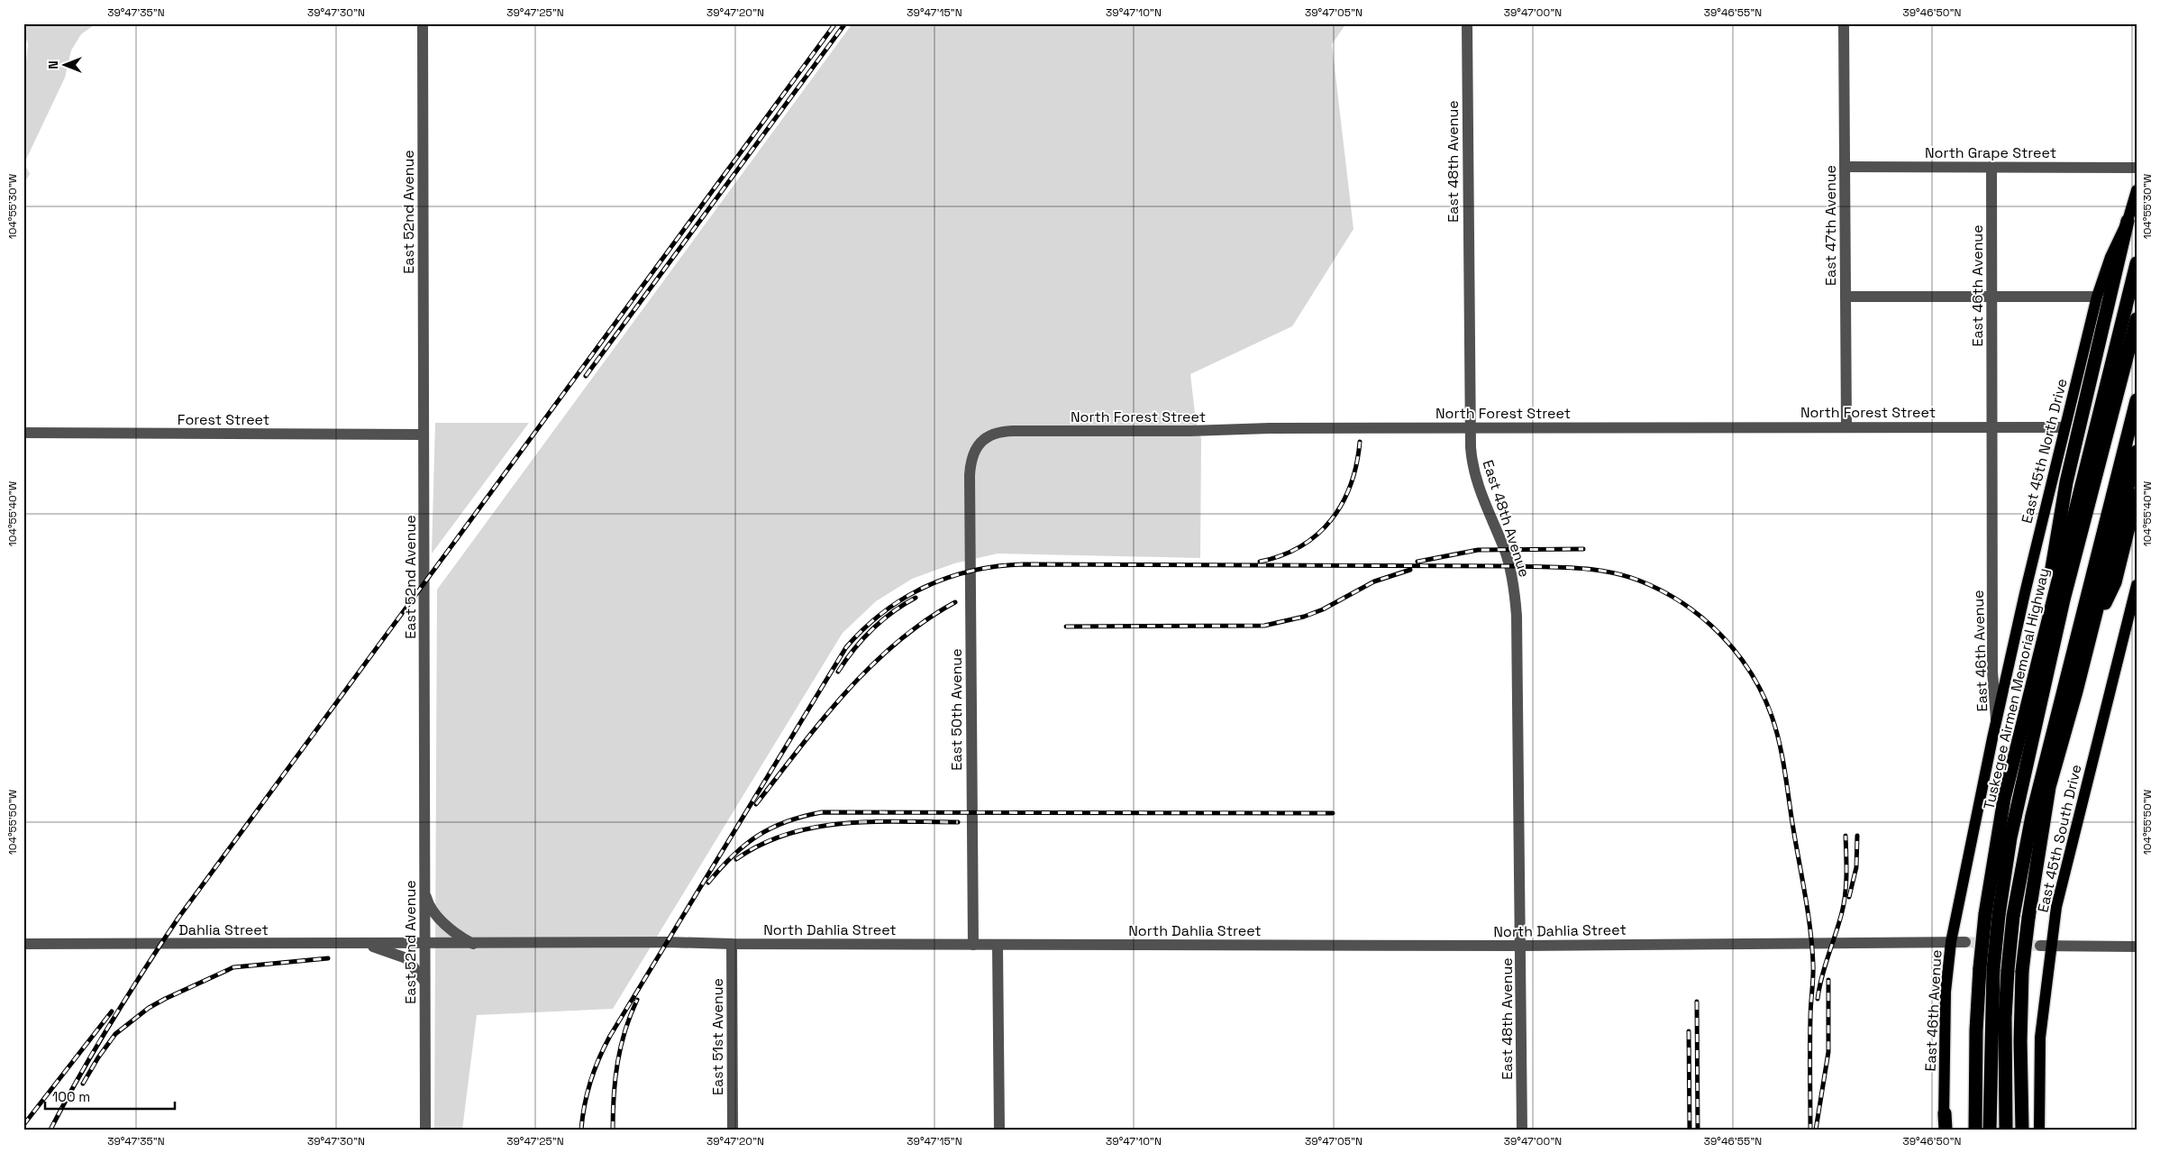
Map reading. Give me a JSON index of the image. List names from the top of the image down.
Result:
{
  "streets": {
    "highway": ["Tuskegee Airmen Memorial Highway"],
    "main road": ["East 46th Avenue", "East 45th North Drive", "East 45th South Drive"],
    "street": [
      "North Grape Street",
      "East 48th Avenue",
      "East 52nd Avenue",
      "East 47th Avenue",
      "North Forest Street",
      "Forest Street",
      "East 50th Avenue",
      "Dahlia Street",
      "North Dahlia Street",
      "East 51st Avenue"
    ]
  },
  "crossings": [
    ["North Grape Street", "East 47th Avenue"],
    ["North Grape Street", "East 46th Avenue"],
    ["East 48th Avenue", "North Forest Street"],
    ["East 48th Avenue", "North Dahlia Street"],
    ["East 52nd Avenue", "Forest Street"],
    ["East 52nd Avenue", "Dahlia Street"],
    ["East 52nd Avenue", "North Dahlia Street"],
    ["East 47th Avenue", "North Forest Street"],
    ["East 46th Avenue", "North Forest Street"],
    ["East 46th Avenue", "East 45th North Drive"],
    ["East 46th Avenue", "North Dahlia Street"],
    ["North Forest Street", "East 45th North Drive"],
    ["North Forest Street", "East 50th Avenue"],
    ["East 50th Avenue", "North Dahlia Street"],
    ["Dahlia Street", "North Dahlia Street"],
    ["North Dahlia Street", "East 51st Avenue"]
  ],
  "scale_bar": "100 m",
  "north": "left",
  "coordinates": [
    "39°47'35\"N",
    "39°47'30\"N",
    "39°47'25\"N",
    "39°47'20\"N",
    "39°47'15\"N",
    "39°47'10\"N",
    "39°47'05\"N",
    "39°47'00\"N",
    "39°46'55\"N",
    "39°46'50\"N",
    "104°55'30\"W",
    "104°55'40\"W",
    "104°55'50\"W"
  ]
}
